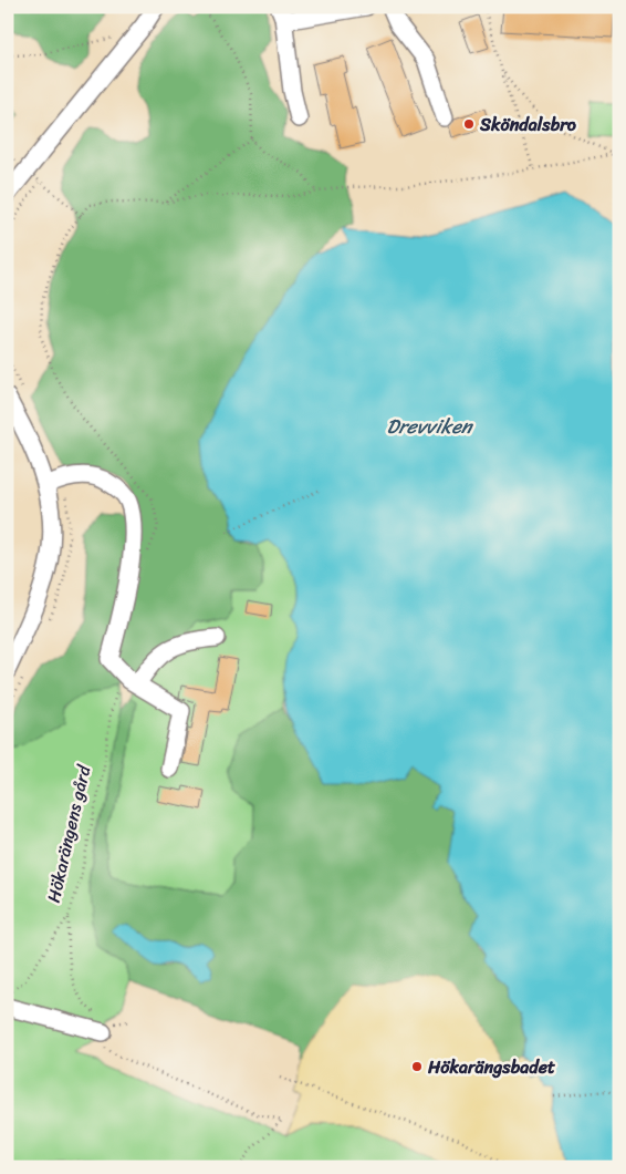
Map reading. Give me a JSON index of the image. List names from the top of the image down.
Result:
{
  "streets": {
    "path": ["Hökarängens gård"]
  },
  "water": ["Drevviken"],
  "places": ["Sköndalsbro", "Hökarängsbadet"]
}
